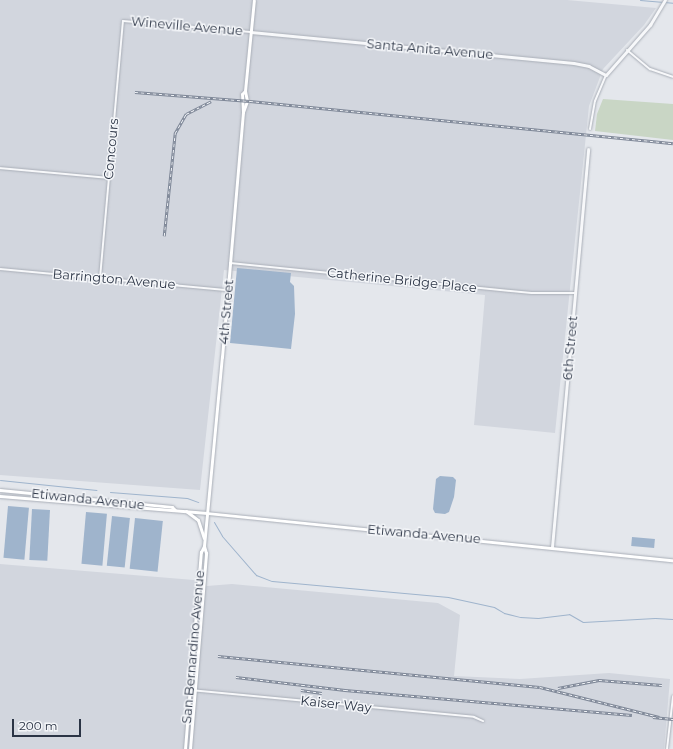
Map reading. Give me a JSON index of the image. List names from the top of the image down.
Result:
{
  "streets": {
    "main road": ["4th Street", "Etiwanda Avenue", "San Bernardino Avenue"],
    "street": [
      "Wineville Avenue",
      "Santa Anita Avenue",
      "Concours",
      "Barrington Avenue",
      "Catherine Bridge Place",
      "6th Street",
      "Kaiser Way"
    ]
  },
  "crossings": [
    ["Wineville Avenue", "Santa Anita Avenue"],
    ["Wineville Avenue", "Concours"],
    ["Wineville Avenue", "4th Street"],
    ["Santa Anita Avenue", "4th Street"],
    ["Concours", "Barrington Avenue"],
    ["Barrington Avenue", "4th Street"],
    ["Catherine Bridge Place", "4th Street"],
    ["Catherine Bridge Place", "6th Street"],
    ["4th Street", "Etiwanda Avenue"],
    ["4th Street", "San Bernardino Avenue"],
    ["6th Street", "Etiwanda Avenue"],
    ["Etiwanda Avenue", "San Bernardino Avenue"],
    ["San Bernardino Avenue", "Kaiser Way"]
  ],
  "scale_bar": "200 m"
}
